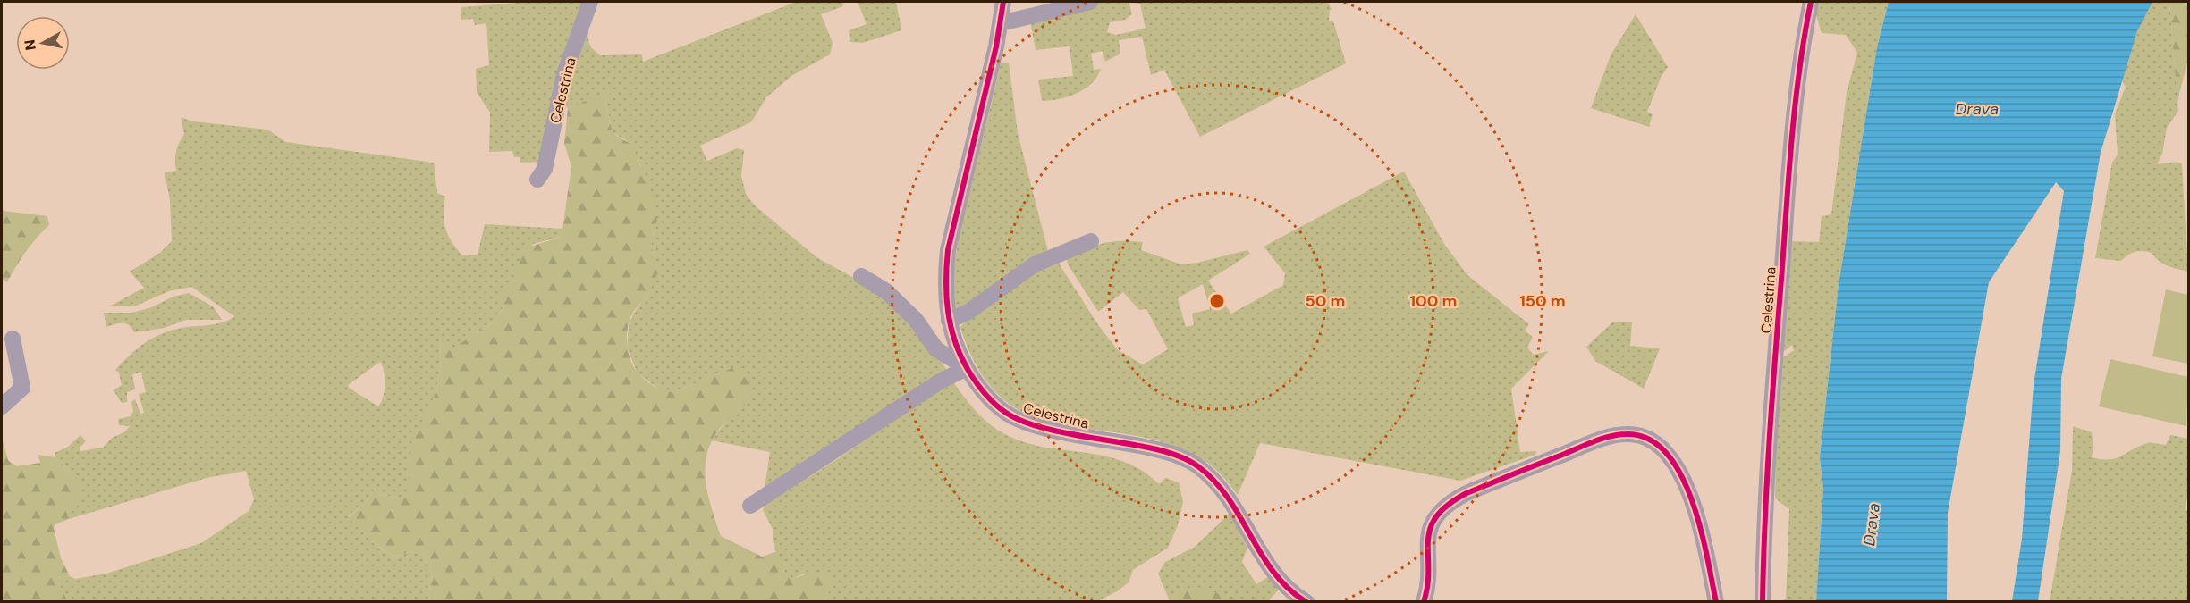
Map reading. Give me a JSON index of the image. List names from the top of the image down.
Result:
{
  "streets": {
    "street": ["Celestrina"]
  },
  "water": ["Drava"],
  "north": "left",
  "rings": ["50 m", "100 m", "150 m"]
}
